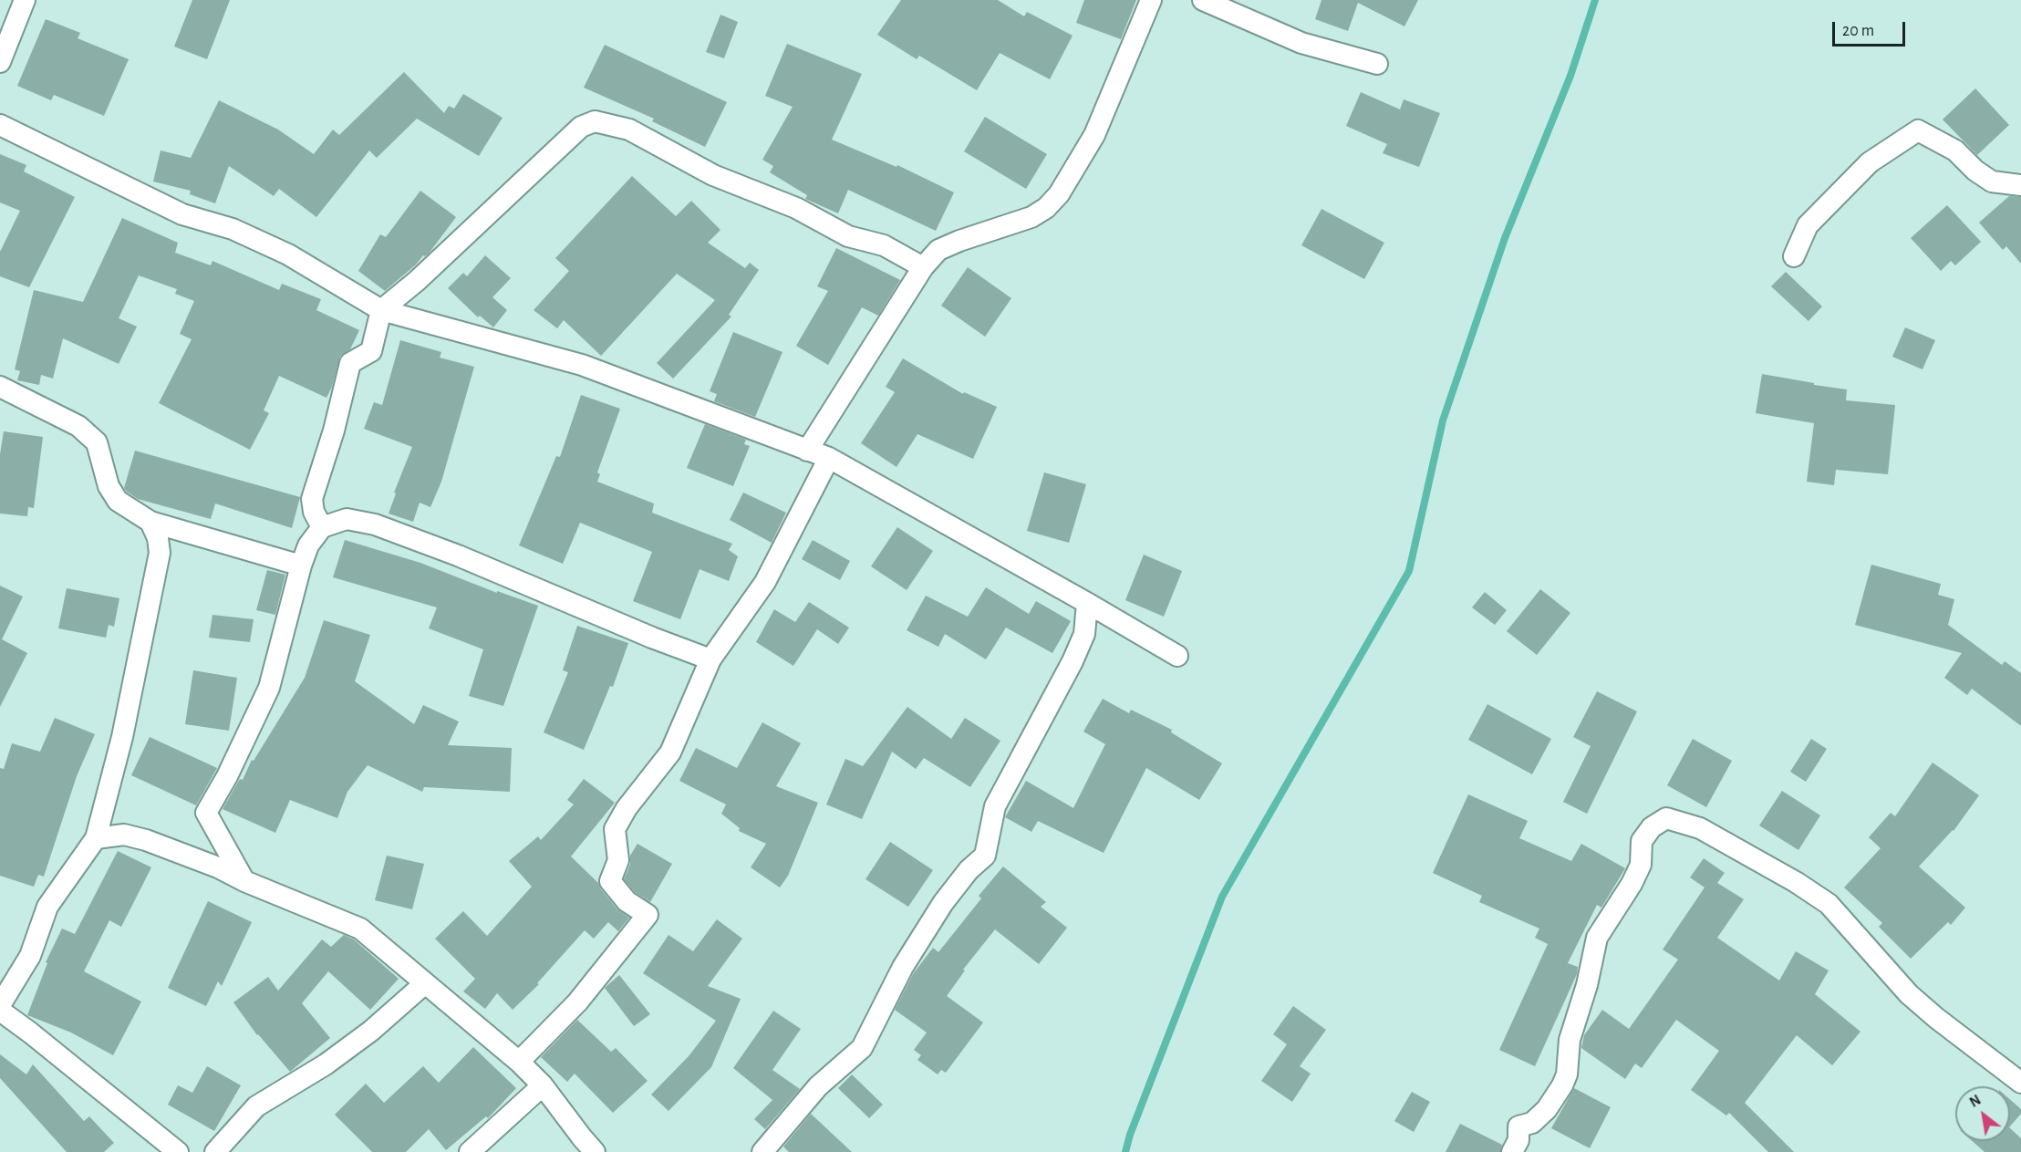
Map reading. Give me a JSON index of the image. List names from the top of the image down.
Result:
{
  "scale_bar": "20 m",
  "north": "top left"
}
